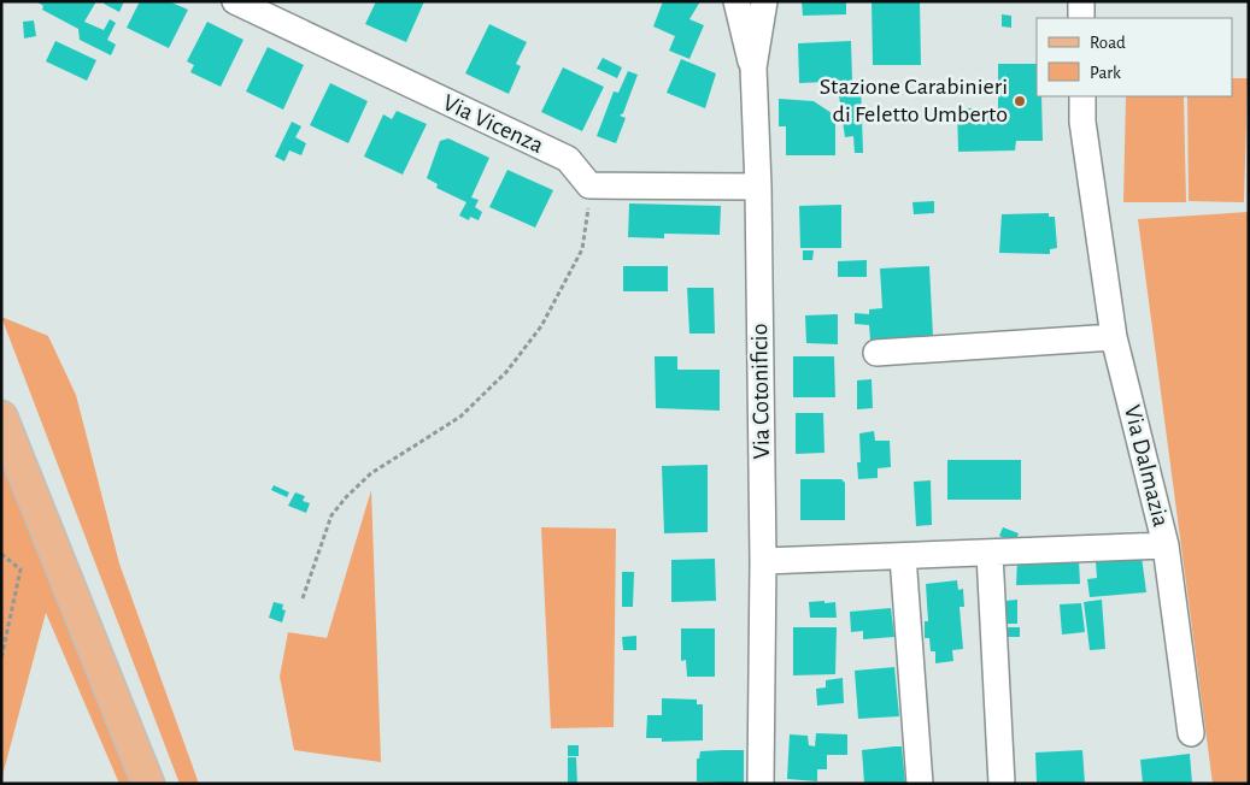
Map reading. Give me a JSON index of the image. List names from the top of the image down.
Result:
{
  "streets": {
    "street": ["Via Vicenza", "Via Cotonificio", "Via Dalmazia"]
  },
  "crossings": [
    ["Via Cotonificio", "Via Dalmazia"]
  ],
  "places": ["Stazione Carabinieri di Feletto Umberto"],
  "legend": ["Road", "Park"]
}
